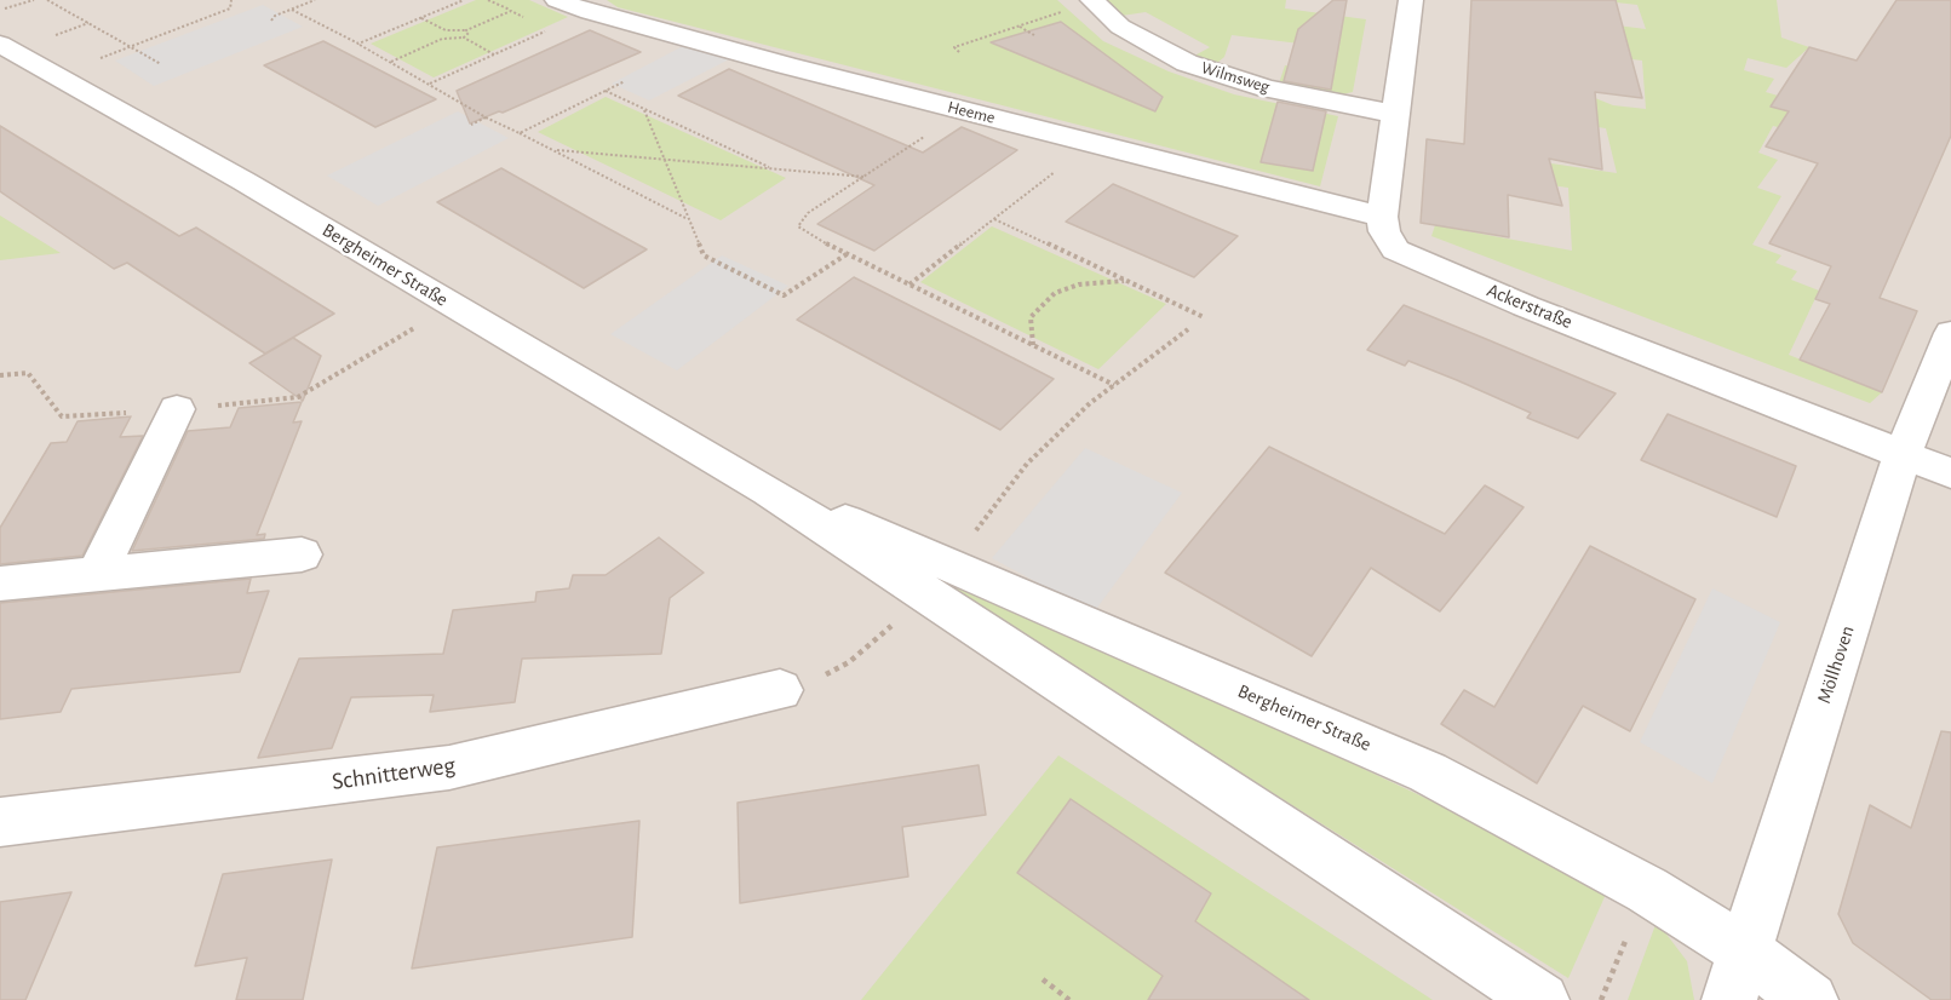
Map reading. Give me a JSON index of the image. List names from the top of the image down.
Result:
{
  "streets": {
    "street": [
      "Wilmsweg",
      "Heeme",
      "Bergheimer Straße",
      "Ackerstraße",
      "Möllhoven",
      "Schnitterweg"
    ]
  },
  "crossings": [
    ["Heeme", "Ackerstraße"],
    ["Bergheimer Straße", "Möllhoven"],
    ["Ackerstraße", "Möllhoven"]
  ]
}
